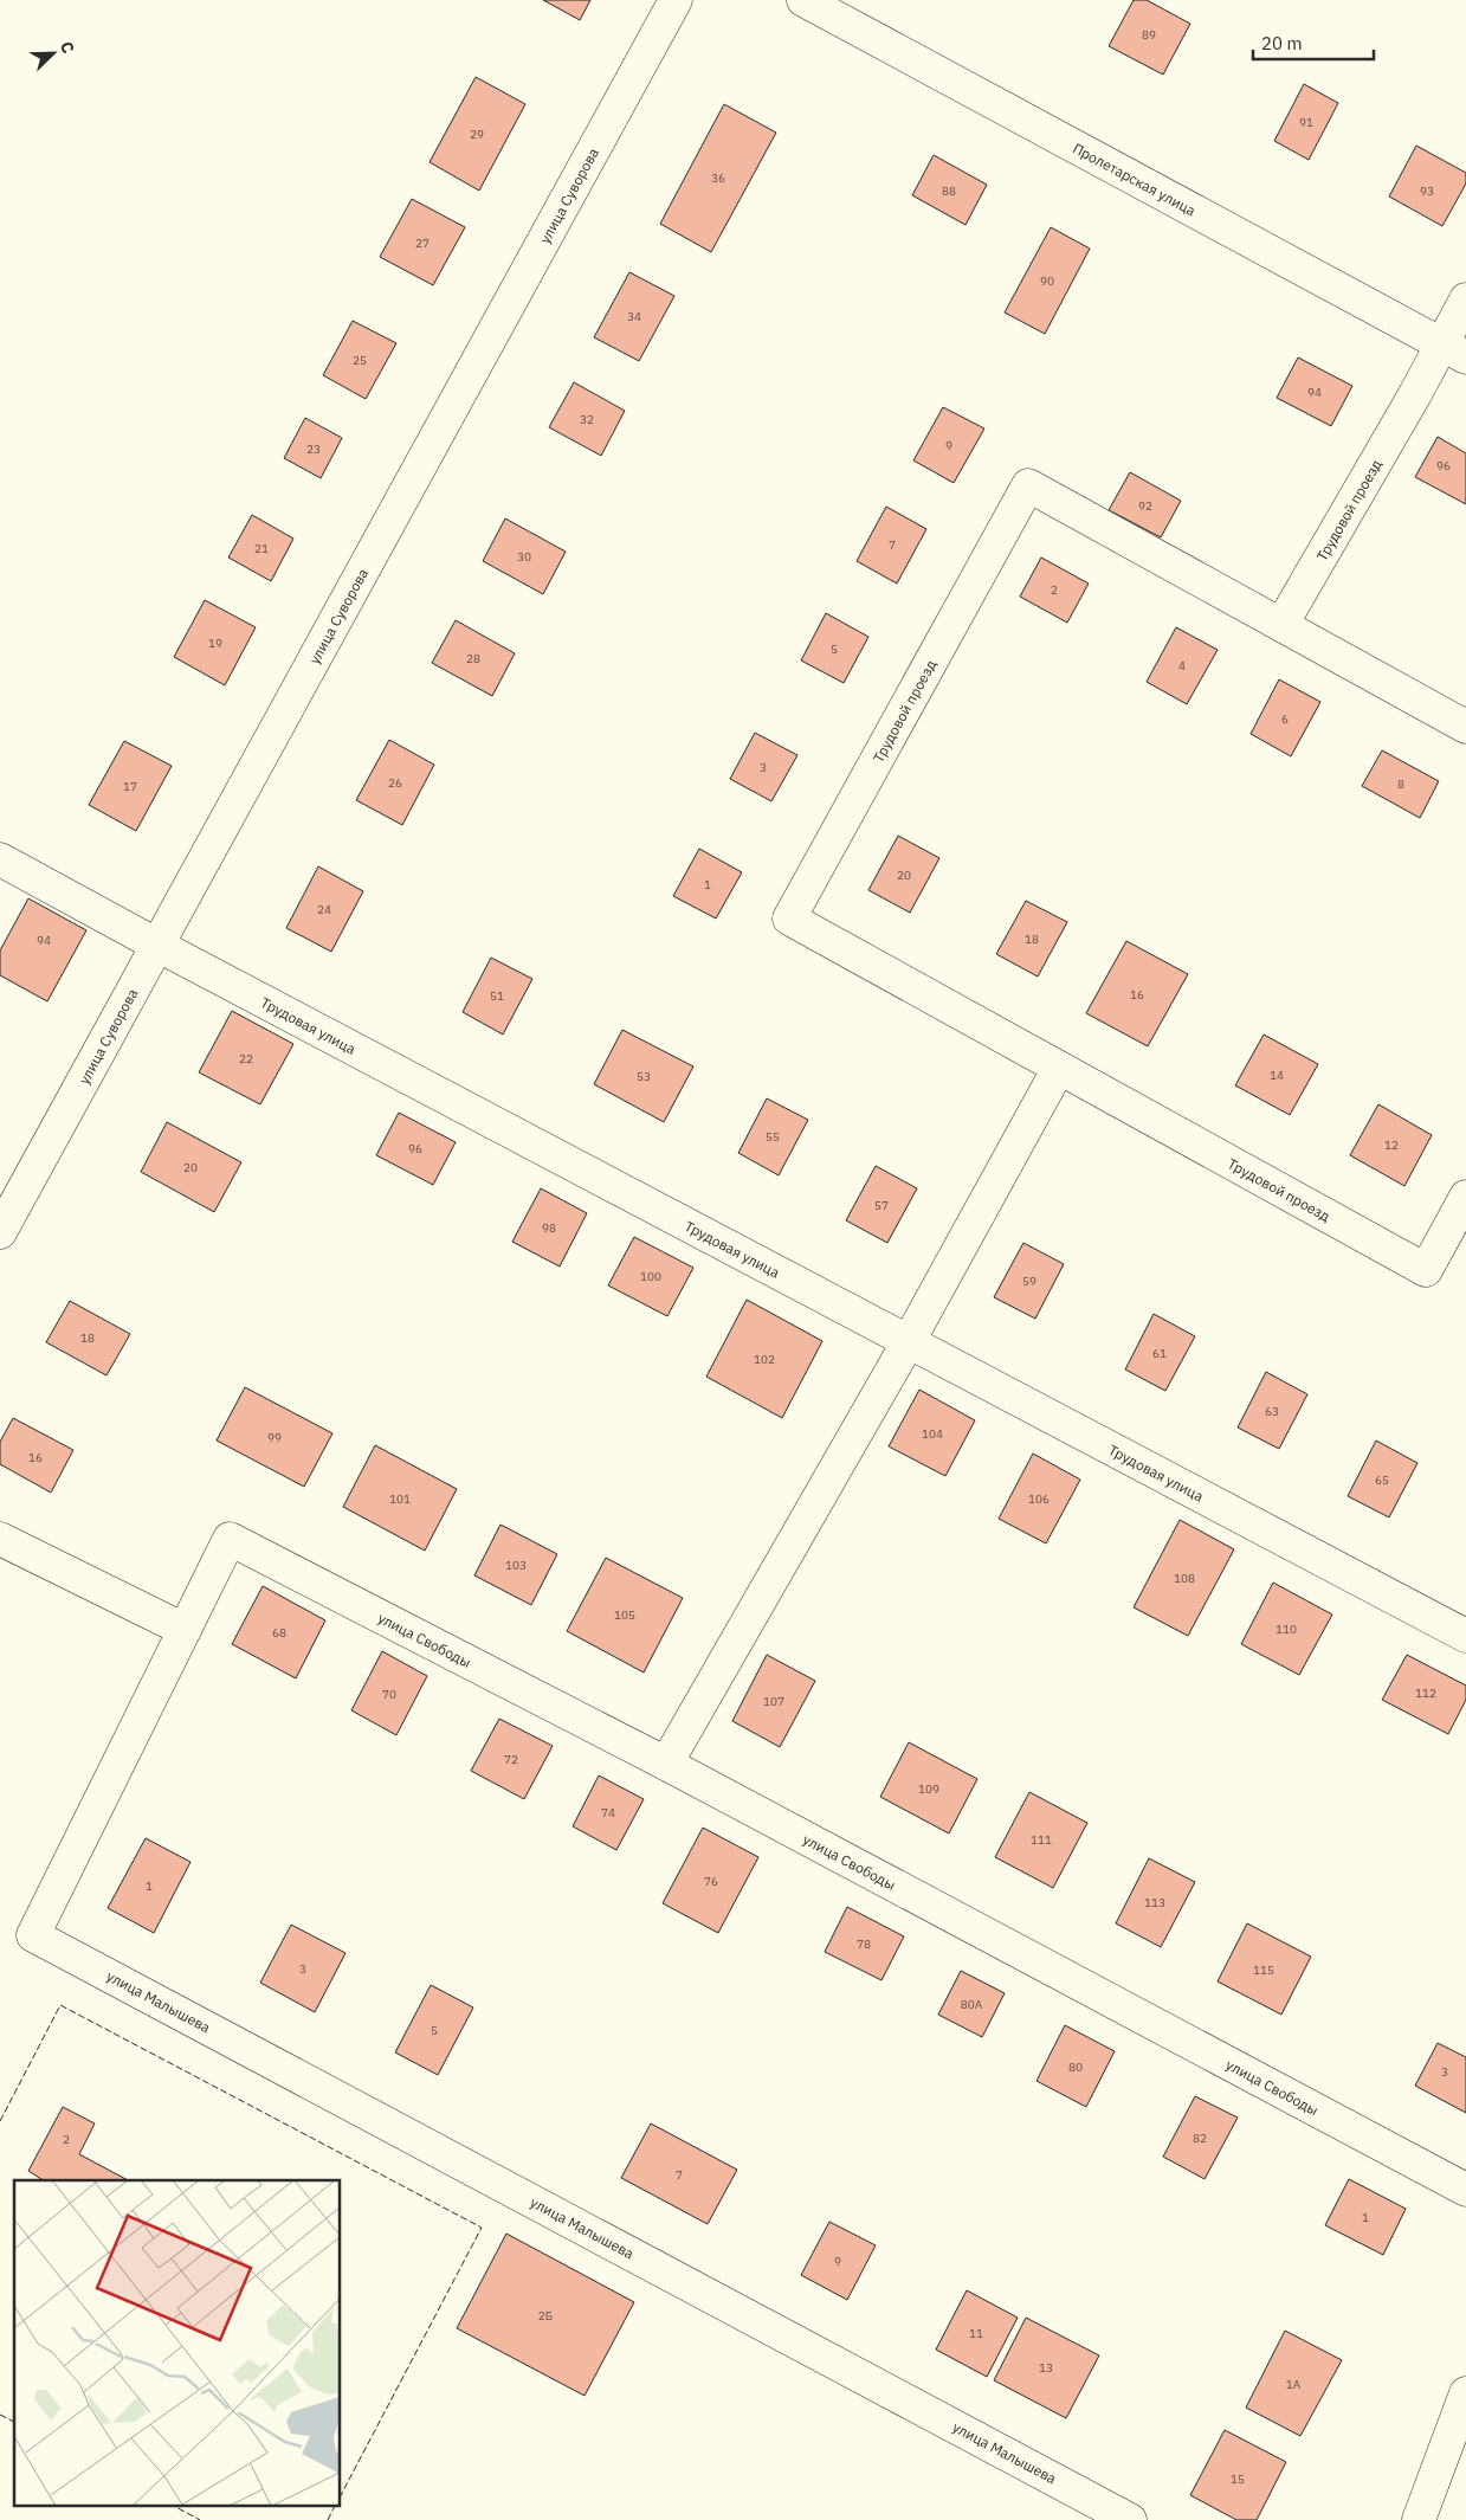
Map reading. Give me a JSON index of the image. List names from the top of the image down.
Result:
{
  "streets": {
    "street": [
      "Пролетарская улица",
      "улица Суворова",
      "Трудовой проезд",
      "Трудовая улица",
      "улица Свободы",
      "улица Малышева"
    ]
  },
  "crossings": [
    ["Пролетарская улица", "Трудовой проезд"],
    ["улица Суворова", "Трудовая улица"],
    ["улица Свободы", "улица Малышева"]
  ],
  "house_numbers": [
    "89",
    "91",
    "29",
    "36",
    "88",
    "93",
    "27",
    "90",
    "34",
    "25",
    "94",
    "32",
    "9",
    "23",
    "96",
    "92",
    "7",
    "21",
    "30",
    "2",
    "19",
    "5",
    "28",
    "4",
    "6",
    "3",
    "26",
    "8",
    "17",
    "20",
    "1",
    "24",
    "18",
    "94",
    "16",
    "51",
    "22",
    "14",
    "53",
    "55",
    "12",
    "96",
    "20",
    "57",
    "98",
    "100",
    "59",
    "18",
    "61",
    "102",
    "63",
    "104",
    "99",
    "16",
    "65",
    "101",
    "106",
    "103",
    "108",
    "105",
    "110",
    "68",
    "112",
    "70",
    "107",
    "72",
    "109",
    "74",
    "111",
    "76",
    "1",
    "113",
    "78",
    "3",
    "115",
    "80А",
    "5",
    "80",
    "3",
    "82",
    "2",
    "7",
    "1",
    "9",
    "2Б",
    "11",
    "13",
    "1А",
    "15"
  ],
  "scale_bar": "20 m",
  "north": "top right"
}
